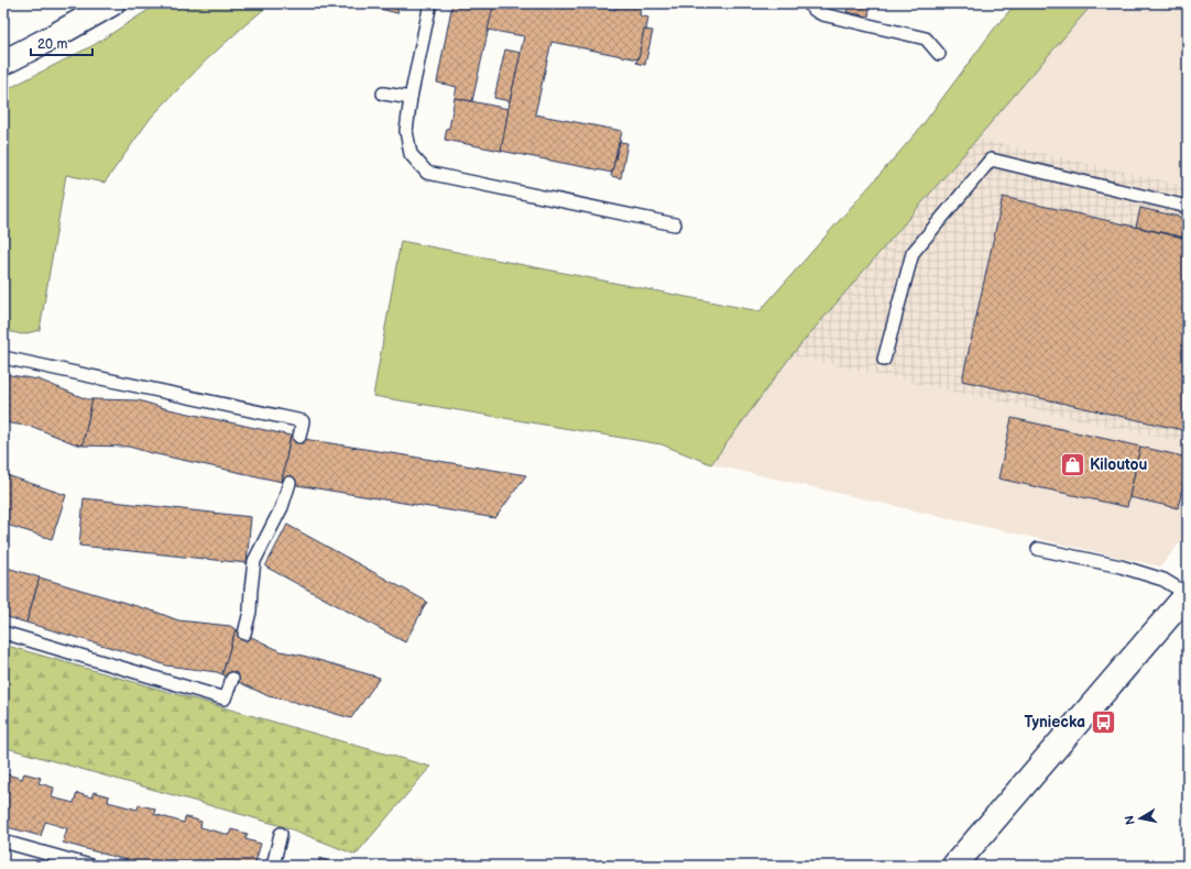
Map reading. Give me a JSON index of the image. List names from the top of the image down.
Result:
{
  "places": {
    "shop": ["Kiloutou"],
    "bus stop": ["Tyniecka"]
  },
  "scale_bar": "20 m",
  "north": "left"
}
